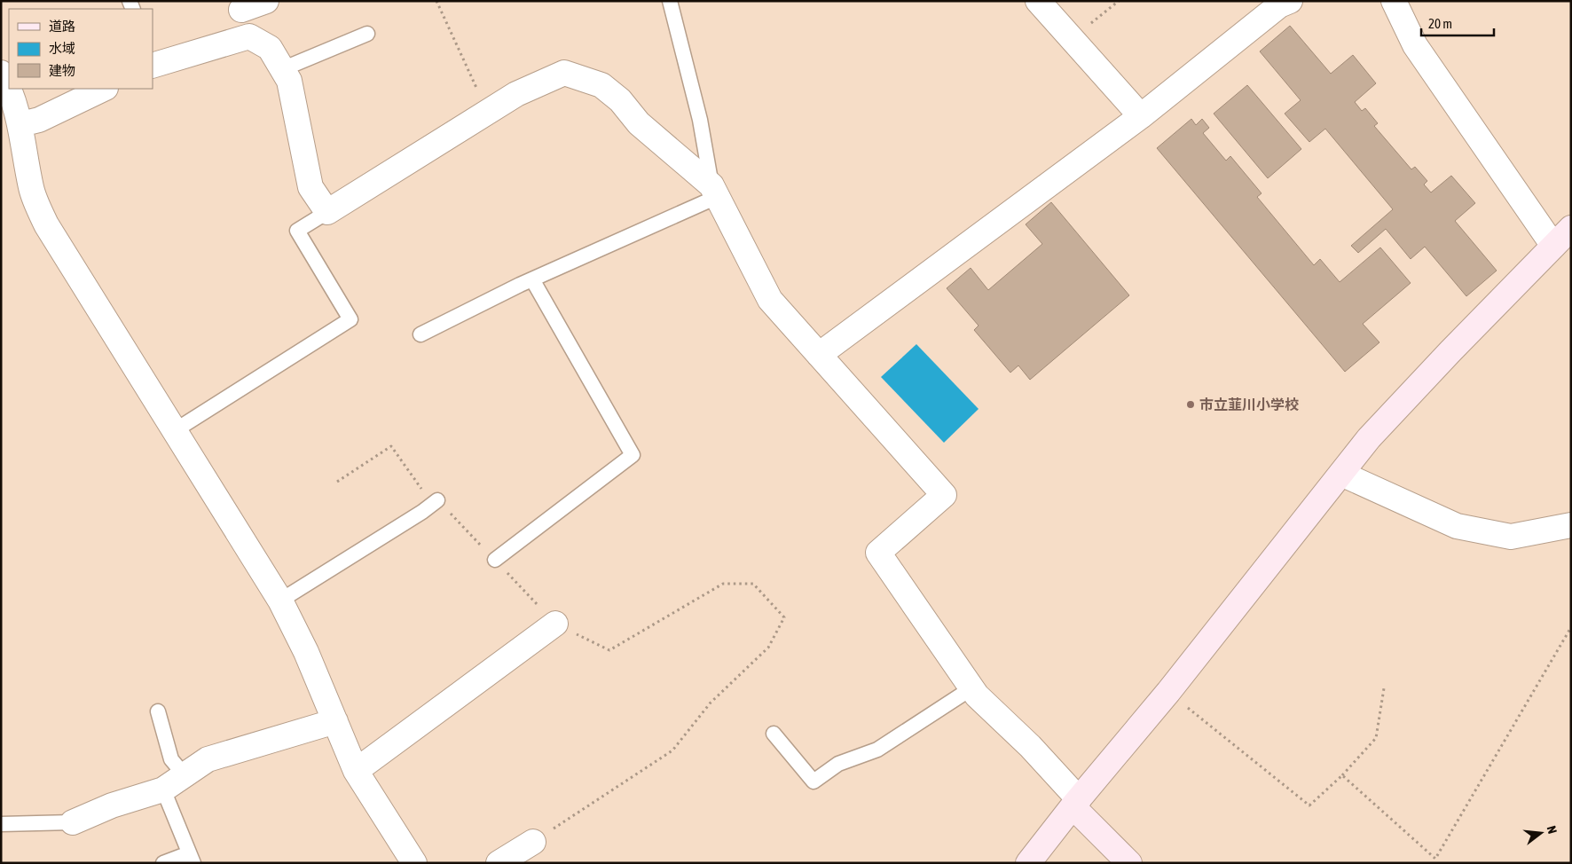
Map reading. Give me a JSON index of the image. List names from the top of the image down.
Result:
{
  "places": ["市立韮川小学校"],
  "legend": ["道路", "水域", "建物"],
  "scale_bar": "20 m",
  "north": "right"
}
